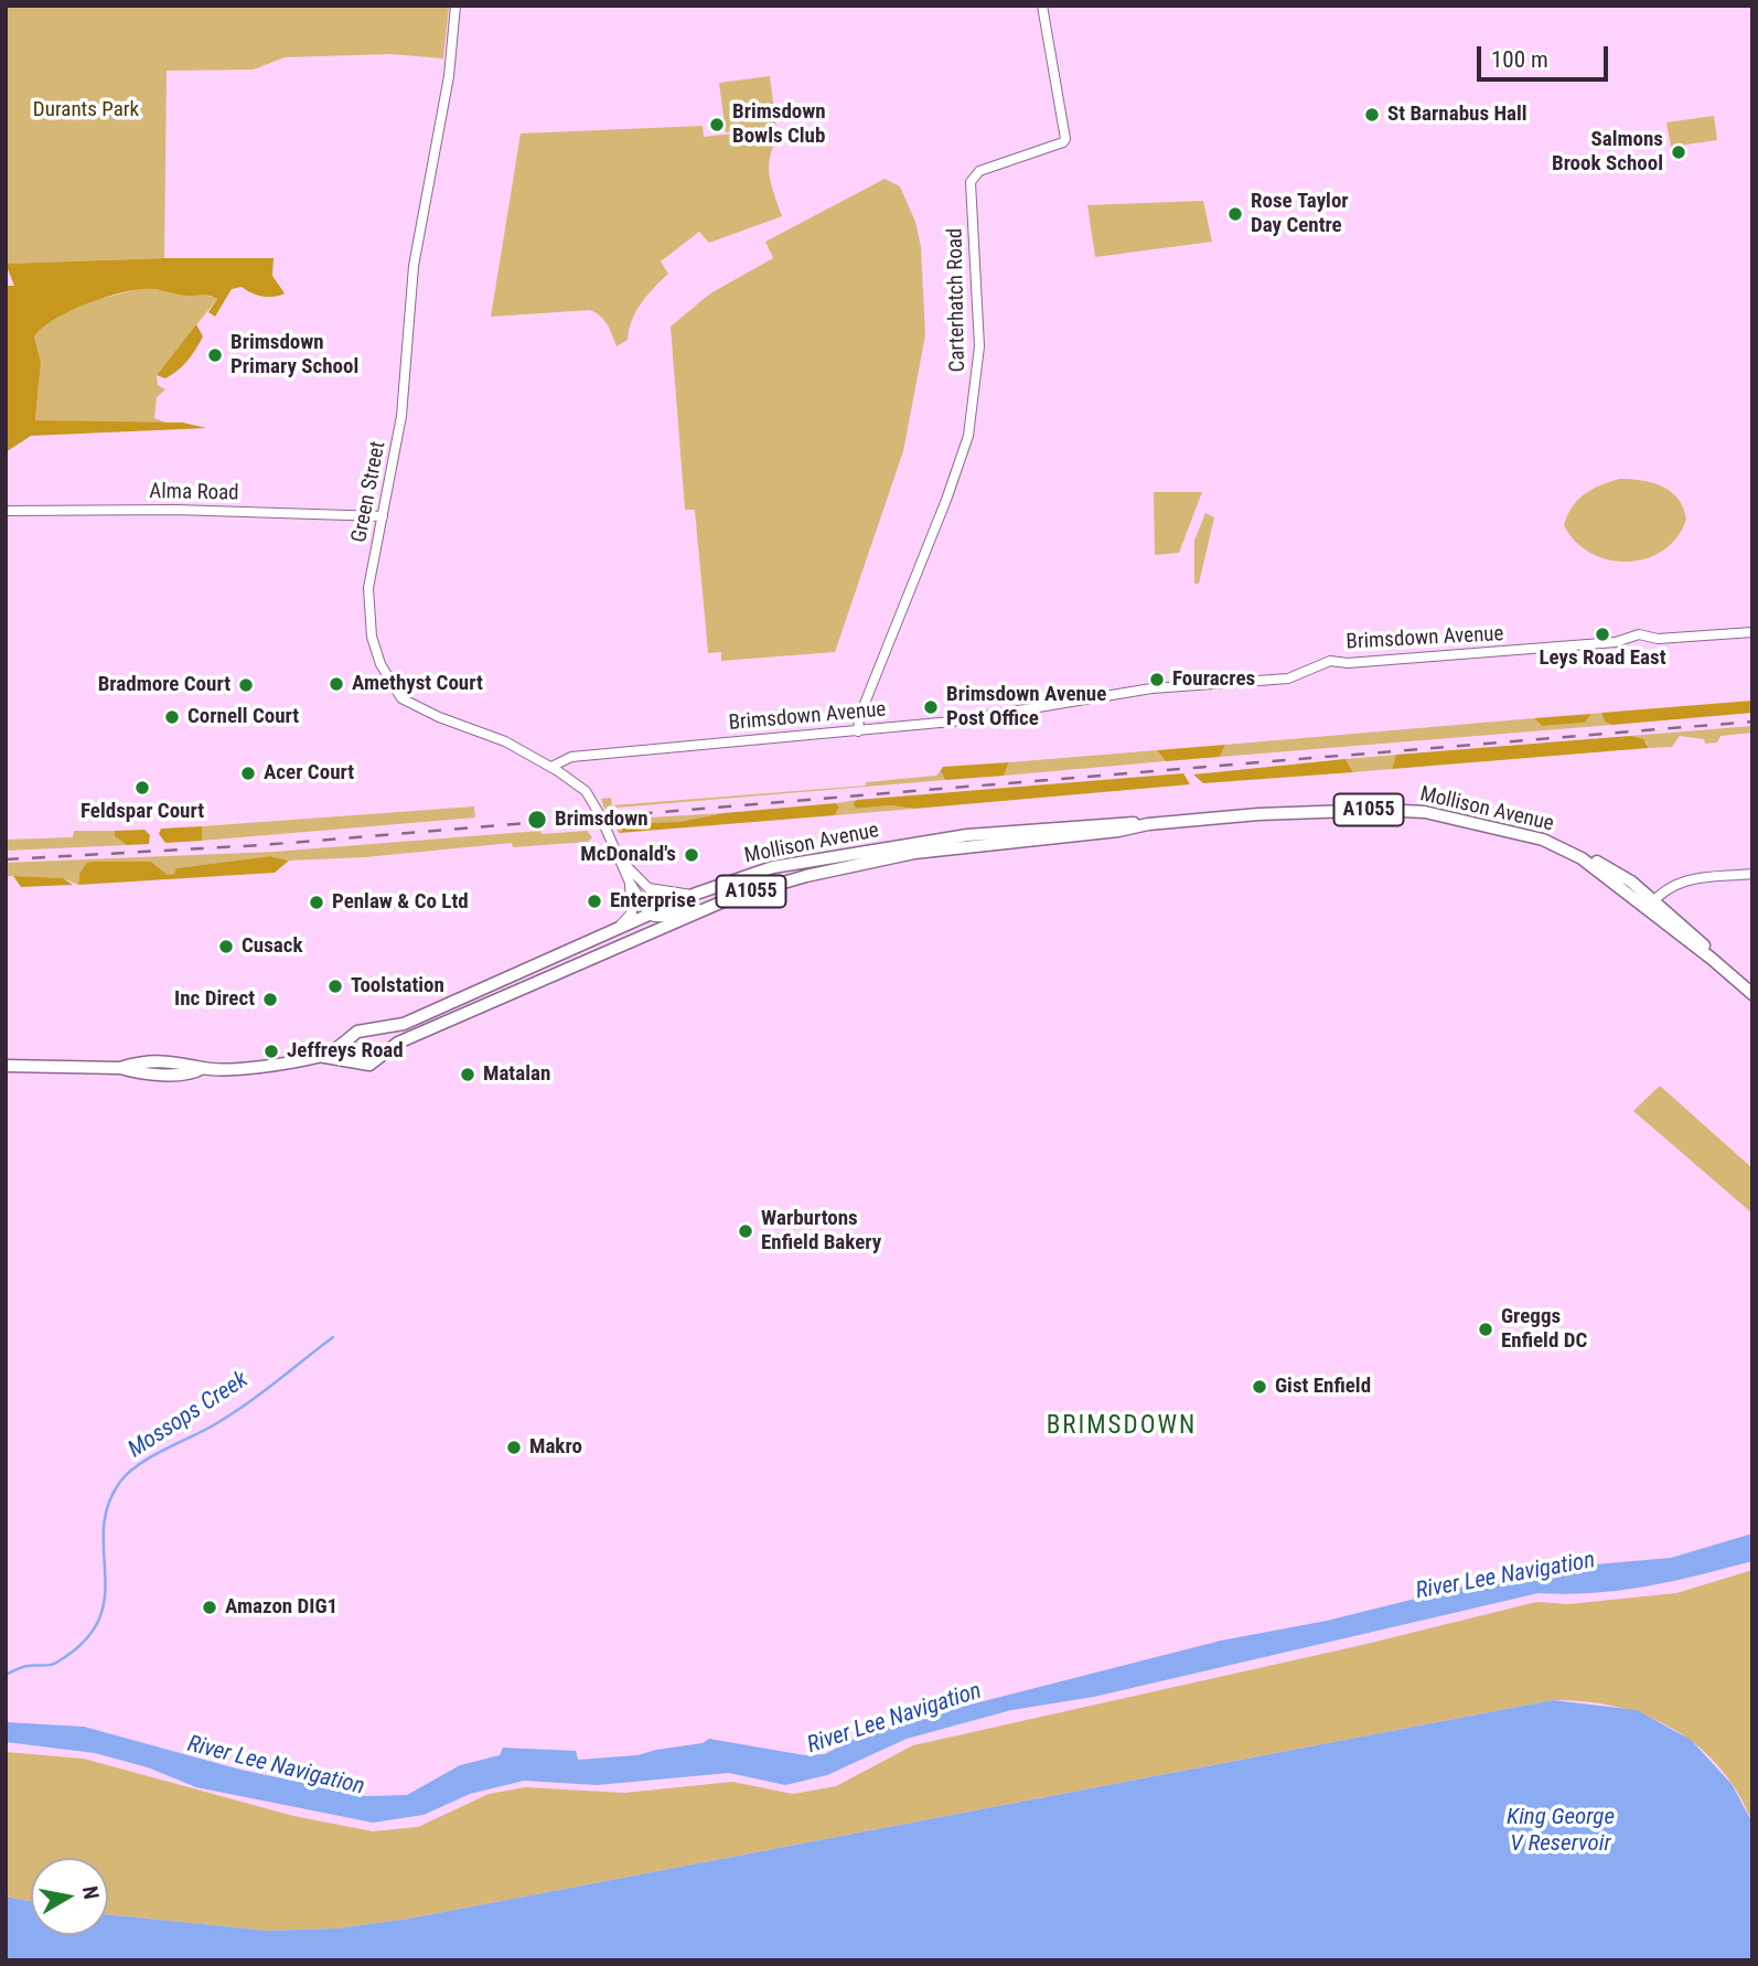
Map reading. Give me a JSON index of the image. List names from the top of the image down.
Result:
{
  "streets": {
    "main road": ["A1055", "Mollison Avenue"],
    "street": [
      "Carterhatch Road",
      "Green Street",
      "Alma Road",
      "Brimsdown Avenue"
    ]
  },
  "crossings": [
    ["Carterhatch Road", "Brimsdown Avenue"],
    ["Green Street", "Alma Road"],
    ["Green Street", "Brimsdown Avenue"],
    ["Green Street", "Mollison Avenue"]
  ],
  "districts": ["BRIMSDOWN"],
  "water": ["Mossops Creek", "River Lee Navigation", "King George V Reservoir"],
  "parks": ["Durants Park"],
  "places": [
    "St Barnabus Hall",
    "Brimsdown Bowls Club",
    "Salmons Brook School",
    "Rose Taylor Day Centre",
    "Brimsdown Primary School",
    "Leys Road East",
    "Fouracres",
    "Amethyst Court",
    "Bradmore Court",
    "Brimsdown Avenue Post Office",
    "Cornell Court",
    "Acer Court",
    "Feldspar Court",
    "Brimsdown",
    "McDonald's",
    "Enterprise",
    "Penlaw & Co Ltd",
    "Cusack",
    "Toolstation",
    "Inc Direct",
    "Jeffreys Road",
    "Matalan",
    "Warburtons Enfield Bakery",
    "Greggs Enfield DC",
    "Gist Enfield",
    "Makro",
    "Amazon DIG1"
  ],
  "scale_bar": "100 m",
  "north": "right"
}
